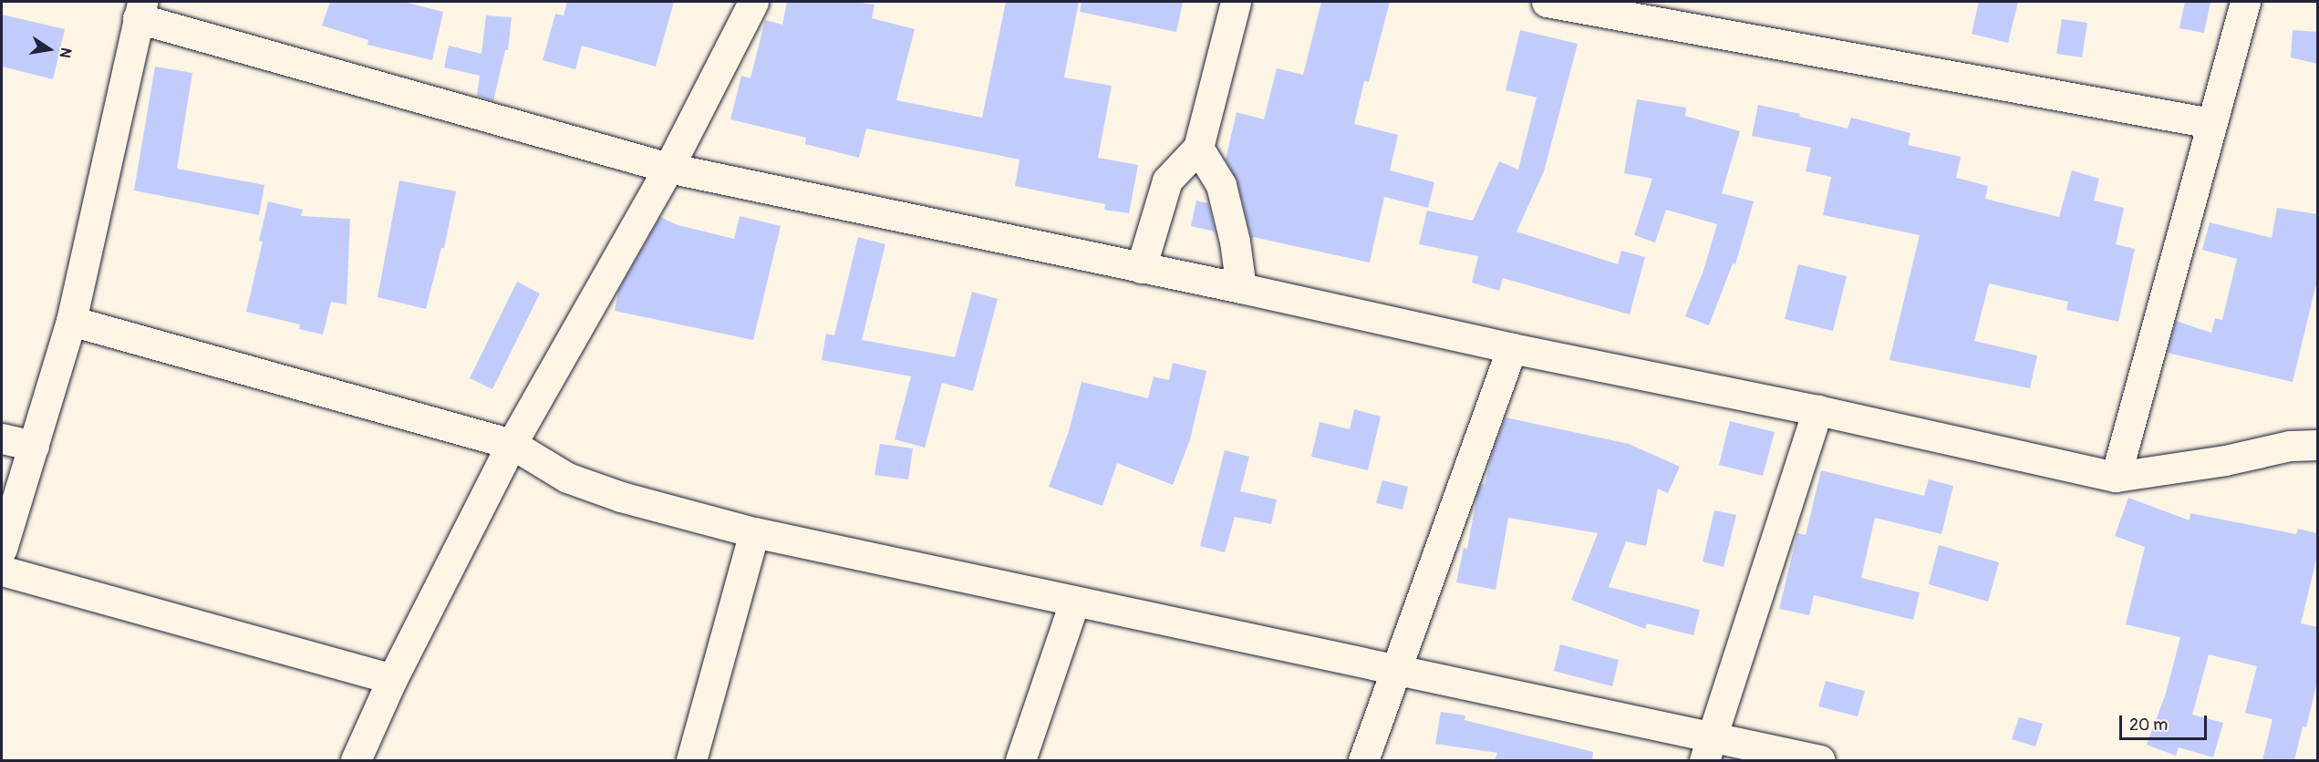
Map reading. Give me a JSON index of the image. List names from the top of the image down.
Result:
{
  "scale_bar": "20 m",
  "north": "right"
}
